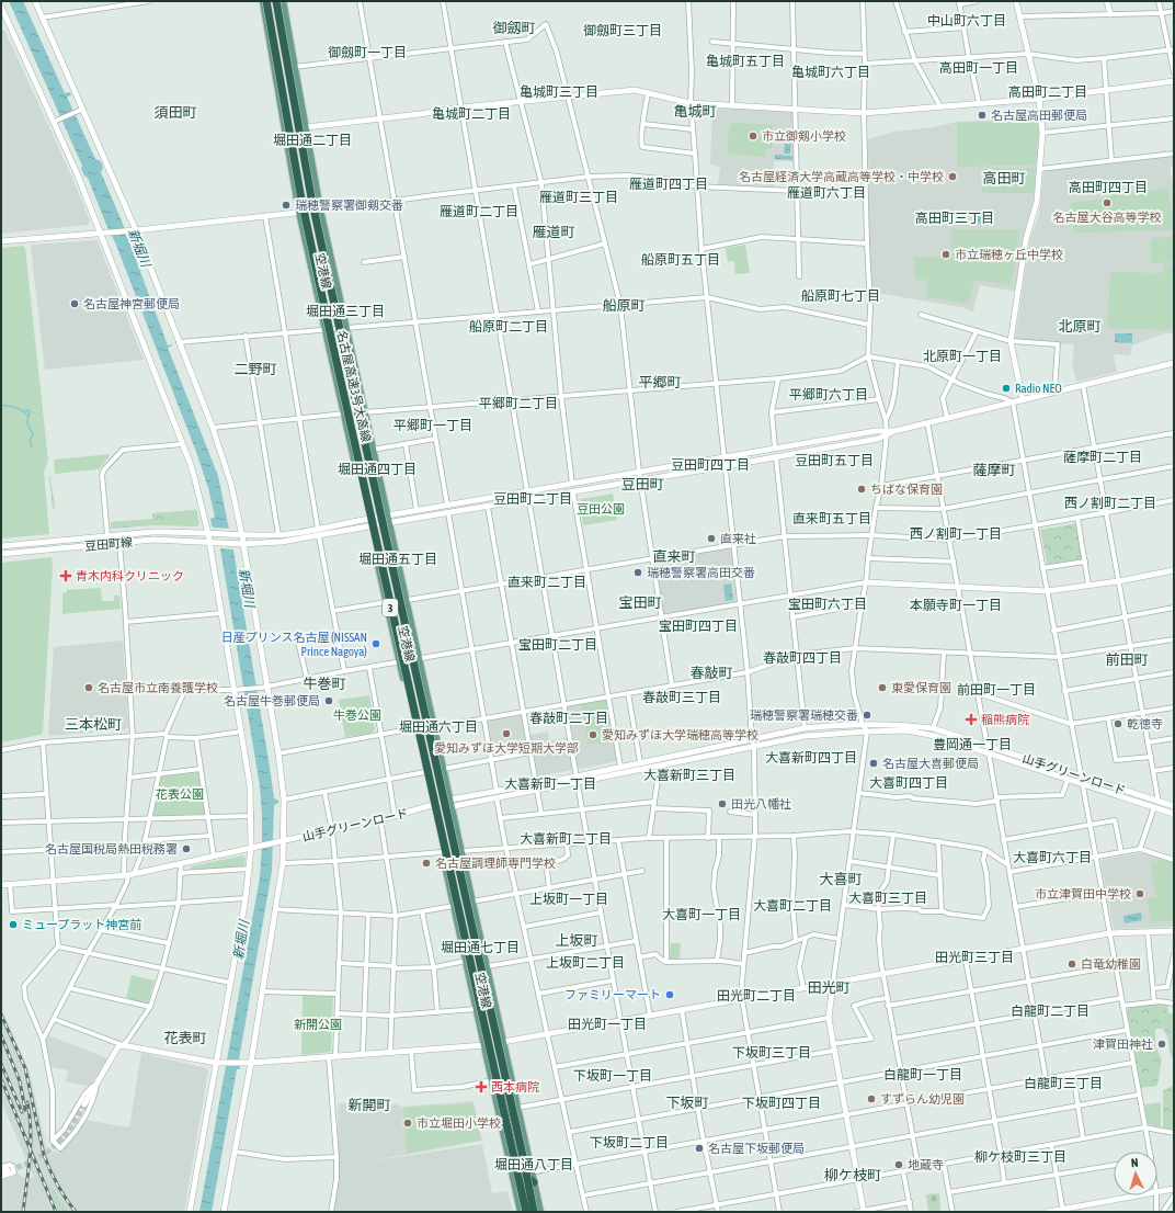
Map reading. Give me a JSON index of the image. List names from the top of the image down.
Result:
{
  "streets": {
    "highway": ["名古屋高速3号大高線", "3"],
    "main road": ["空港線"],
    "street": ["豆田町線", "山手グリーンロード"]
  },
  "crossings": [
    ["空港線", "山手グリーンロード"]
  ],
  "districts": [
    "中山町六丁目",
    "御劔町",
    "御劔町三丁目",
    "御劔町一丁目",
    "亀城町五丁目",
    "高田町一丁目",
    "亀城町六丁目",
    "亀城町三丁目",
    "高田町二丁目",
    "亀城町",
    "須田町",
    "亀城町二丁目",
    "堀田通二丁目",
    "高田町",
    "雁道町四丁目",
    "高田町四丁目",
    "雁道町六丁目",
    "雁道町三丁目",
    "雁道町二丁目",
    "高田町三丁目",
    "雁道町",
    "船原町五丁目",
    "船原町七丁目",
    "船原町",
    "堀田通三丁目",
    "北原町",
    "船原町二丁目",
    "北原町一丁目",
    "二野町",
    "平郷町",
    "平郷町六丁目",
    "平郷町二丁目",
    "平郷町一丁目",
    "薩摩町二丁目",
    "豆田町五丁目",
    "豆田町四丁目",
    "堀田通四丁目",
    "薩摩町",
    "豆田町",
    "豆田町二丁目",
    "西ノ割町二丁目",
    "直来町五丁目",
    "西ノ割町一丁目",
    "直来町",
    "堀田通五丁目",
    "直来町二丁目",
    "宝田町",
    "宝田町六丁目",
    "本願寺町一丁目",
    "宝田町四丁目",
    "宝田町二丁目",
    "春敲町四丁目",
    "前田町",
    "春敲町",
    "牛巻町",
    "前田町一丁目",
    "春敲町三丁目",
    "春敲町二丁目",
    "三本松町",
    "堀田通六丁目",
    "豊岡通一丁目",
    "大喜新町四丁目",
    "大喜新町三丁目",
    "大喜町四丁目",
    "大喜新町一丁目",
    "大喜新町二丁目",
    "大喜町六丁目",
    "大喜町",
    "大喜町三丁目",
    "上坂町一丁目",
    "大喜町二丁目",
    "大喜町一丁目",
    "上坂町",
    "堀田通七丁目",
    "田光町三丁目",
    "上坂町二丁目",
    "田光町",
    "田光町二丁目",
    "白龍町二丁目",
    "田光町一丁目",
    "花表町",
    "下坂町三丁目",
    "白龍町一丁目",
    "下坂町一丁目",
    "白龍町三丁目",
    "下坂町",
    "下坂町四丁目",
    "新開町",
    "下坂町二丁目",
    "柳ケ枝町三丁目",
    "堀田通八丁目",
    "柳ケ枝町"
  ],
  "water": ["新堀川"],
  "parks": [
    "豆田公園",
    "牛巻公園",
    "花表公園",
    "新開公園"
  ],
  "places": {
    "other": [
      "名古屋高田郵便局",
      "市立御剱小学校",
      "名古屋経済大学高蔵高等学校・中学校",
      "名古屋大谷高等学校",
      "瑞穂警察署御剱交番",
      "市立瑞穂ヶ丘中学校",
      "名古屋神宮郵便局",
      "Radio NEO",
      "ちばな保育園",
      "直来社",
      "瑞穂警察署高田交番",
      "日産プリンス名古屋 (NISSAN Prince Nagoya)",
      "名古屋市立南養護学校",
      "東愛保育園",
      "名古屋牛巻郵便局",
      "瑞穂警察署瑞穂交番",
      "乾徳寺",
      "愛知みずほ大学短期大学部",
      "愛知みずほ大学瑞穂高等学校",
      "名古屋大喜郵便局",
      "田光八幡社",
      "名古屋国税局熱田税務署",
      "名古屋調理師専門学校",
      "市立津賀田中学校",
      "ミュープラット神宮前",
      "白竜幼稚園",
      "ファミリーマート",
      "津賀田神社",
      "すずらん幼児園",
      "市立堀田小学校",
      "名古屋下坂郵便局",
      "地蔵寺"
    ],
    "health": ["青木内科クリニック", "稲熊病院", "西本病院"]
  },
  "north": "top"
}
